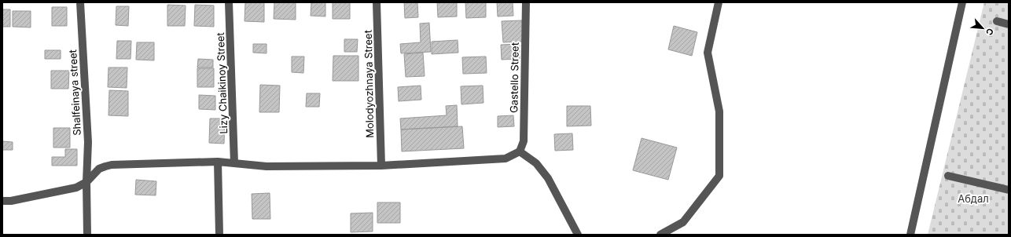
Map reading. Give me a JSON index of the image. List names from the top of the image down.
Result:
{
  "streets": {
    "street": [
      "Gastello Street",
      "Lizy Chaikinoy Street",
      "Molodyozhnaya Street",
      "Shalfeinaya street"
    ]
  },
  "parks": ["Абдал"],
  "north": "bottom right"
}
